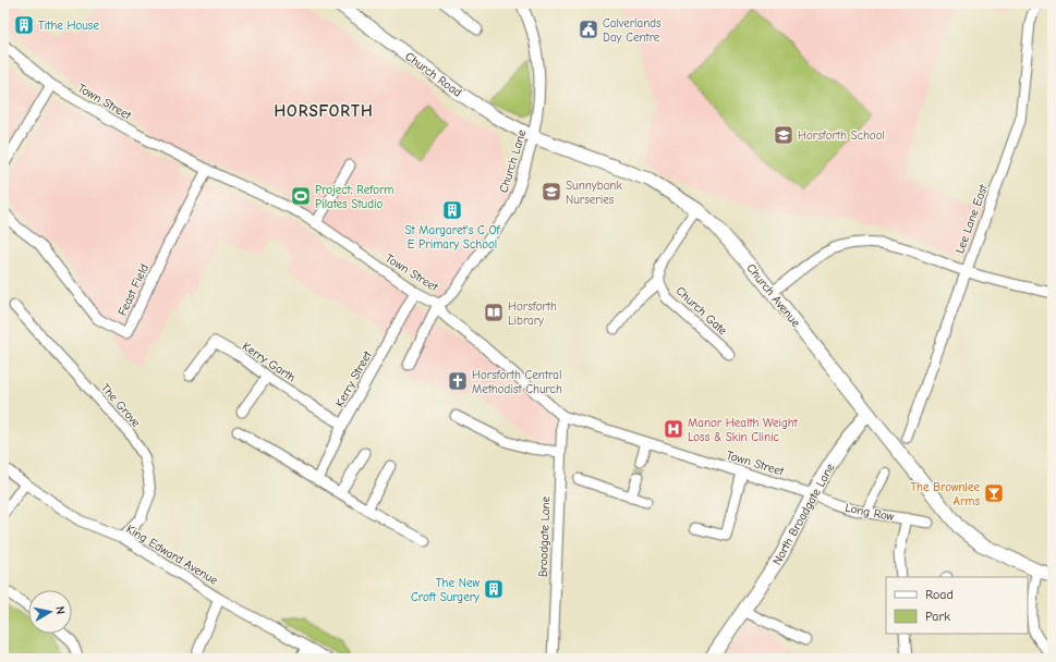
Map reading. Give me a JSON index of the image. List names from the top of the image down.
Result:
{
  "streets": {
    "street": [
      "Church Road",
      "Town Street",
      "Church Lane",
      "Lee Lane East",
      "Feast Field",
      "Church Avenue",
      "Church Gate",
      "Kerry Garth",
      "Kerry Street",
      "The Grove",
      "Long Row",
      "North Broadgate Lane",
      "Broadgate Lane",
      "King Edward Avenue"
    ]
  },
  "crossings": [
    ["Church Road", "Church Lane"],
    ["Church Road", "Church Avenue"],
    ["Town Street", "Church Lane"],
    ["Town Street", "Feast Field"],
    ["Town Street", "Kerry Street"],
    ["Town Street", "Long Row"],
    ["Town Street", "North Broadgate Lane"],
    ["Town Street", "Broadgate Lane"],
    ["Church Lane", "Church Avenue"],
    ["Church Avenue", "Church Gate"],
    ["Church Avenue", "North Broadgate Lane"],
    ["Kerry Garth", "Kerry Street"],
    ["The Grove", "King Edward Avenue"],
    ["Long Row", "North Broadgate Lane"]
  ],
  "districts": ["HORSFORTH"],
  "places": {
    "building": ["Tithe House", "St Margaret's C Of E Primary School", "The New Croft Surgery"],
    "public building": ["Calverlands Day Centre"],
    "school or university": ["Horsforth School", "Sunnybank Nurseries"],
    "sports": ["Project: Reform Pilates Studio"],
    "library": ["Horsforth Library"],
    "church": ["Horsforth Central Methodist Church"],
    "hospital": ["Manor Health Weight Loss & Skin Clinic"],
    "bar": ["The Brownlee Arms"]
  },
  "legend": ["Road", "Park"],
  "north": "right"
}
